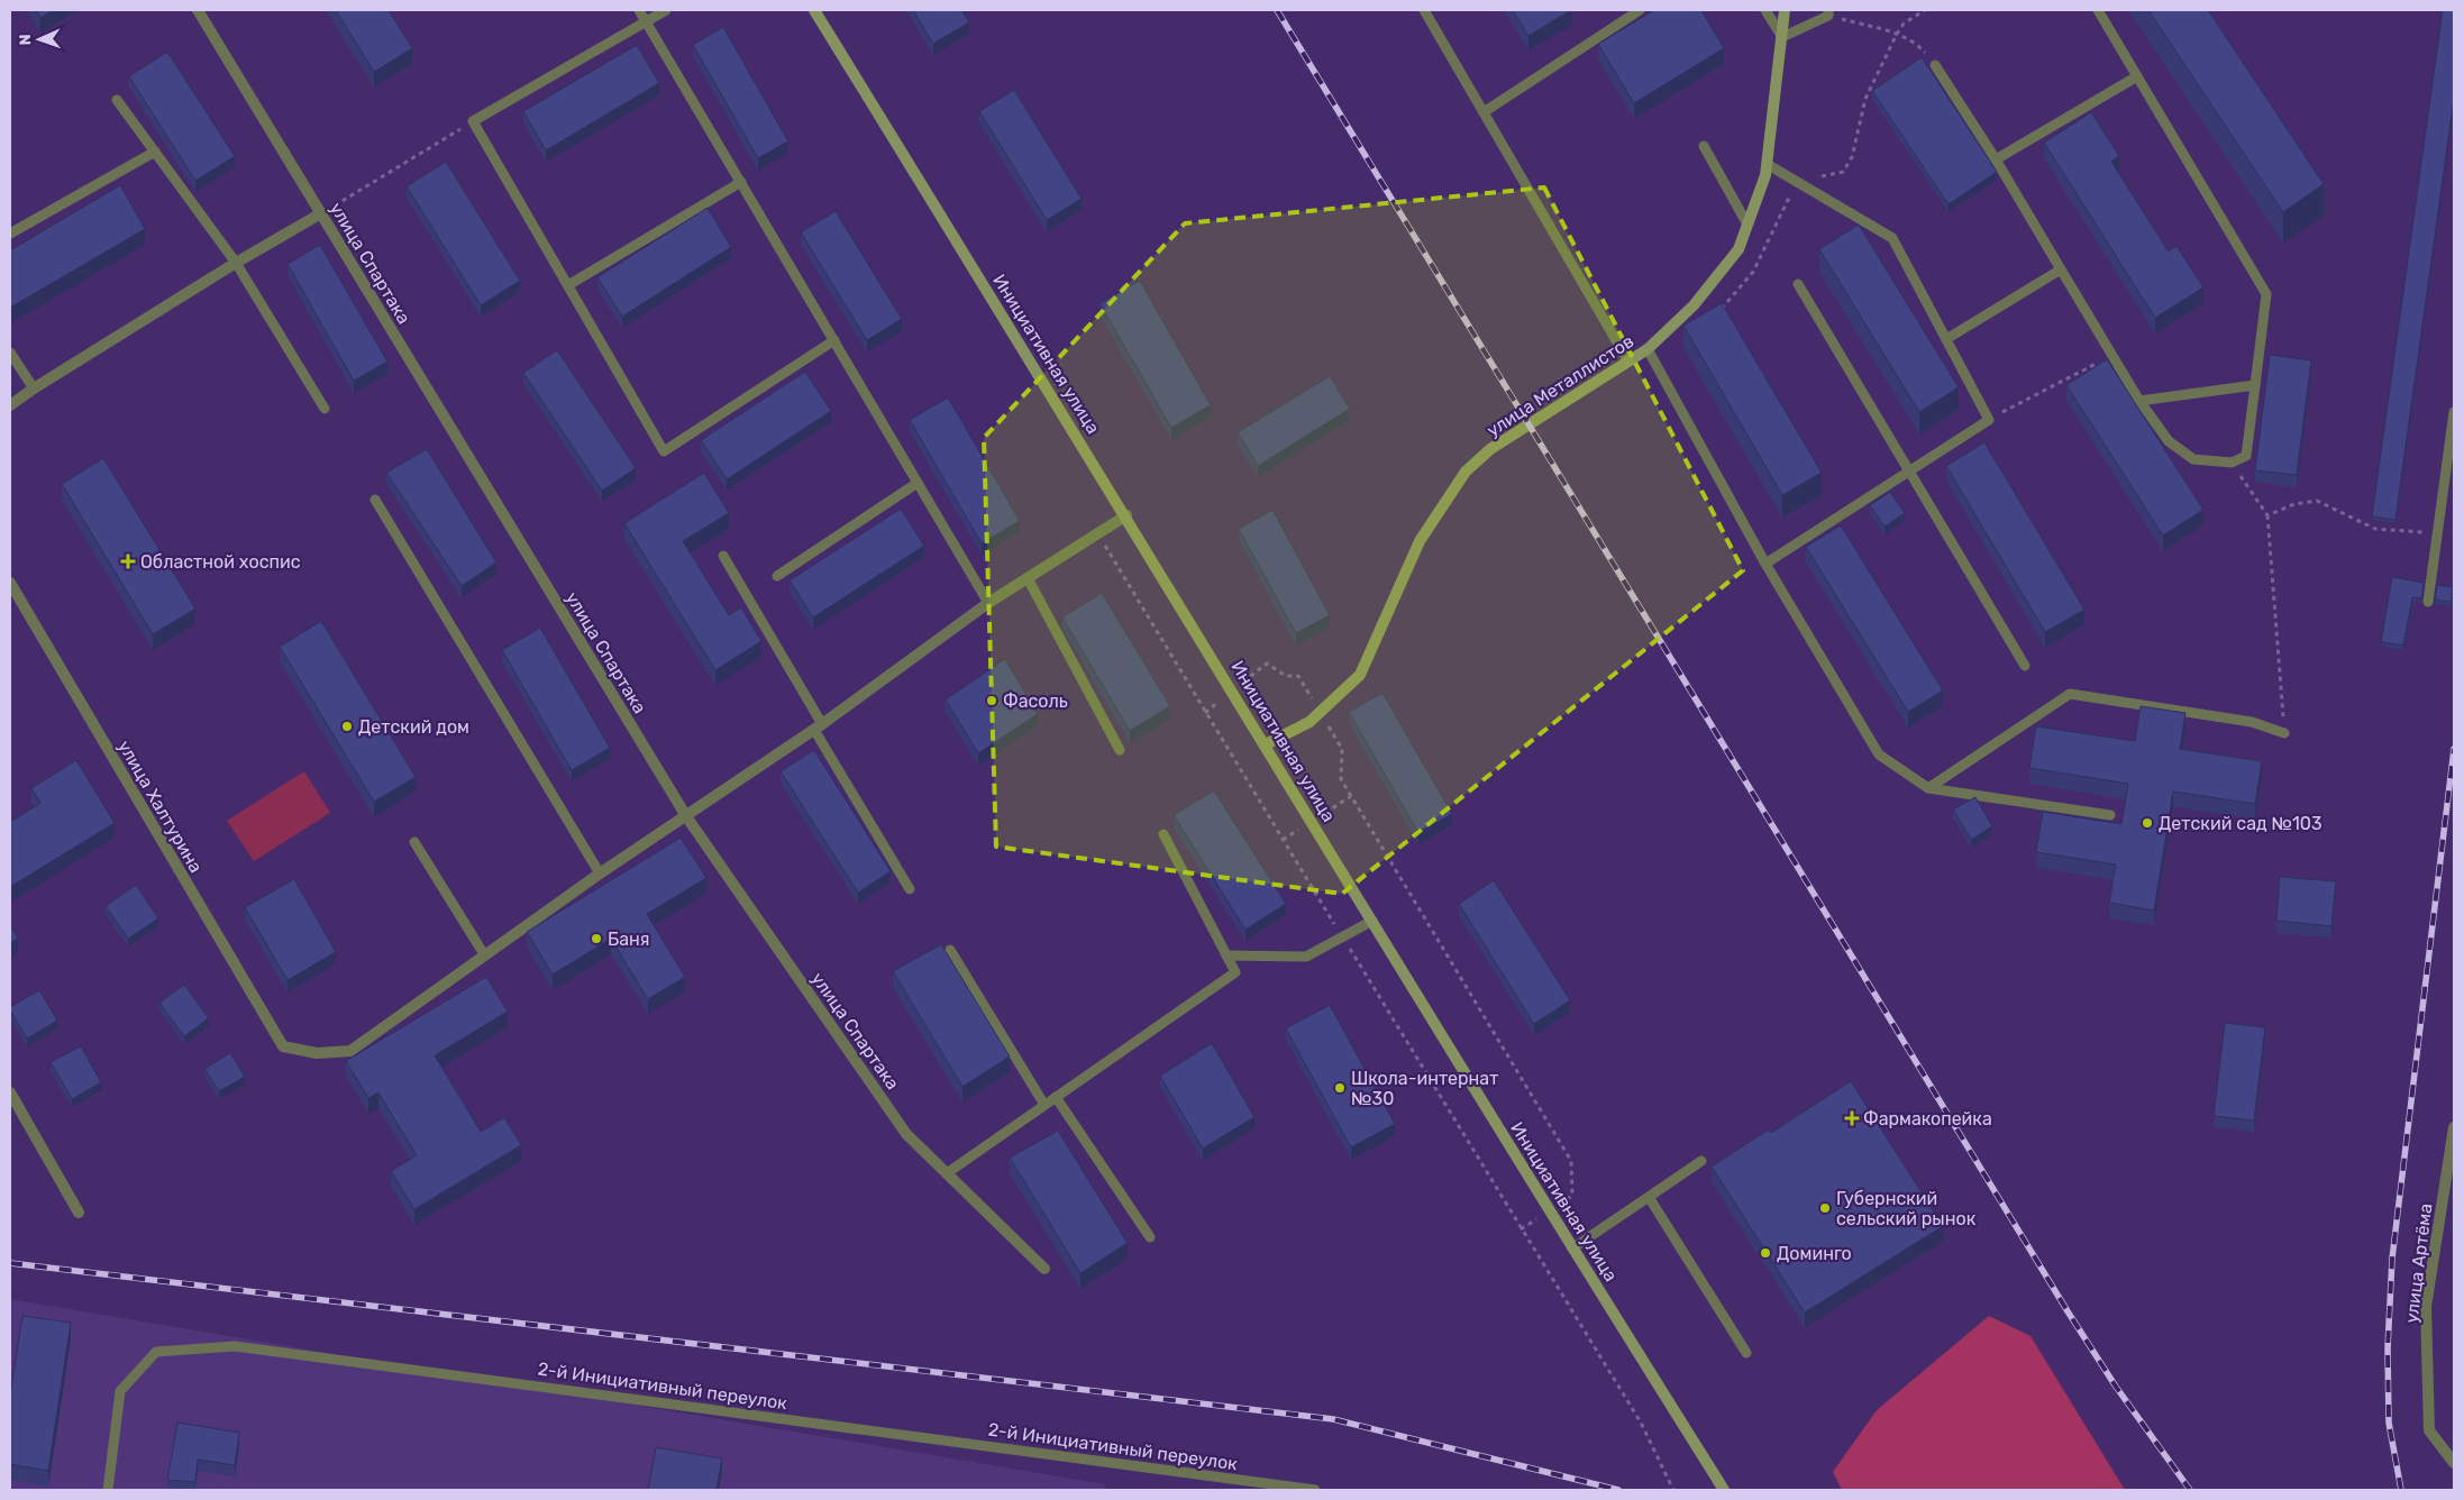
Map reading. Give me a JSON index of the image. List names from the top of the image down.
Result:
{
  "streets": {
    "main road": ["Инициативная улица", "улица Металлистов"],
    "street": ["улица Спартака", "улица Халтурина", "улица Артёма"],
    "lane": ["2-й Инициативный переулок"]
  },
  "crossings": [
    ["Инициативная улица", "улица Металлистов"]
  ],
  "places": {
    "health": ["Областной хоспис", "Фармакопейка"],
    "other": [
      "Фасоль",
      "Детский дом",
      "Детский сад №103",
      "Баня",
      "Школа-интернат №30",
      "Губернский сельский рынок",
      "Доминго"
    ]
  },
  "north": "left"
}
